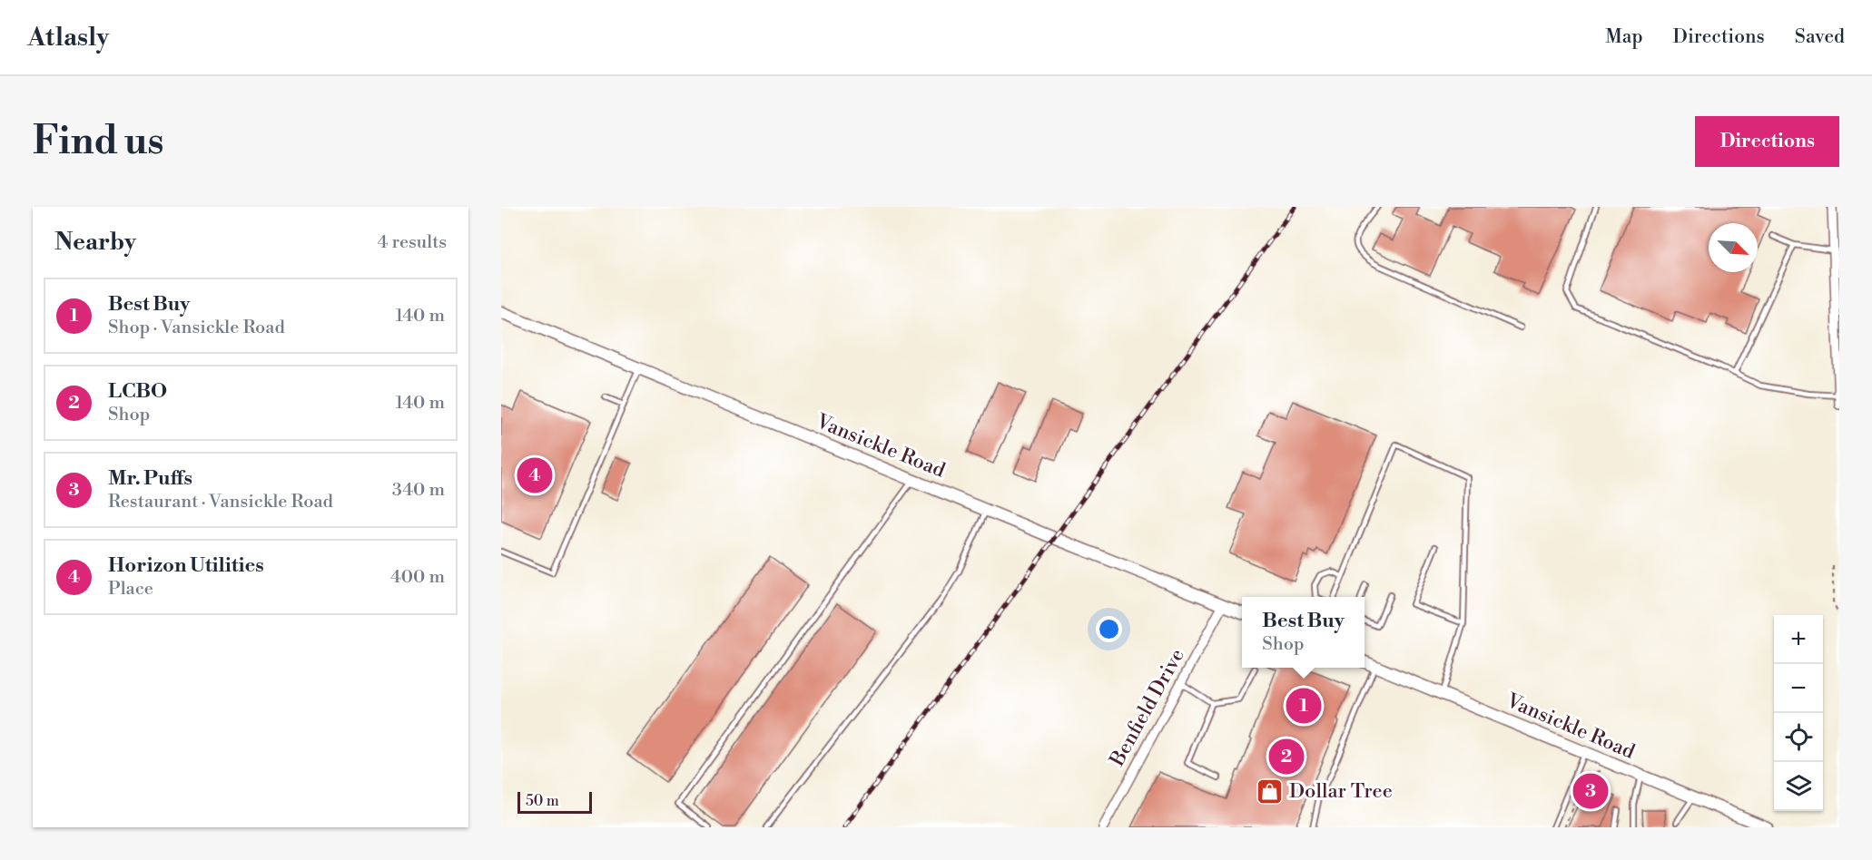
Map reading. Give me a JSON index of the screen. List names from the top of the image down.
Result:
{
  "streets": {
    "street": ["Vansickle Road", "Benfield Drive"]
  },
  "crossings": [
    ["Vansickle Road", "Benfield Drive"]
  ],
  "places": {
    "shop": ["Dollar Tree"]
  },
  "scale_bar": "50 m",
  "north": "bottom right",
  "page": {
    "header": "Atlasly",
    "nav": ["Map", "Directions", "Saved"],
    "buttons": "Directions",
    "title": "Find us",
    "heading": ["Nearby", "4 results"],
    "list": [
      {
        "mark": "1",
        "name": "Best Buy",
        "note": "Shop · Vansickle Road",
        "value": "140 m"
      },
      {
        "mark": "2",
        "name": "LCBO",
        "note": "Shop",
        "value": "140 m"
      },
      {
        "mark": "3",
        "name": "Mr. Puffs",
        "note": "Restaurant · Vansickle Road",
        "value": "340 m"
      },
      {
        "mark": "4",
        "name": "Horizon Utilities",
        "note": "Place",
        "value": "400 m"
      }
    ],
    "pins": [
      "4",
      "1",
      "2",
      "3"
    ],
    "popup": ["Best Buy", "Shop"],
    "map_buttons": ["+", "−"],
    "scale": "50 m"
  }
}
